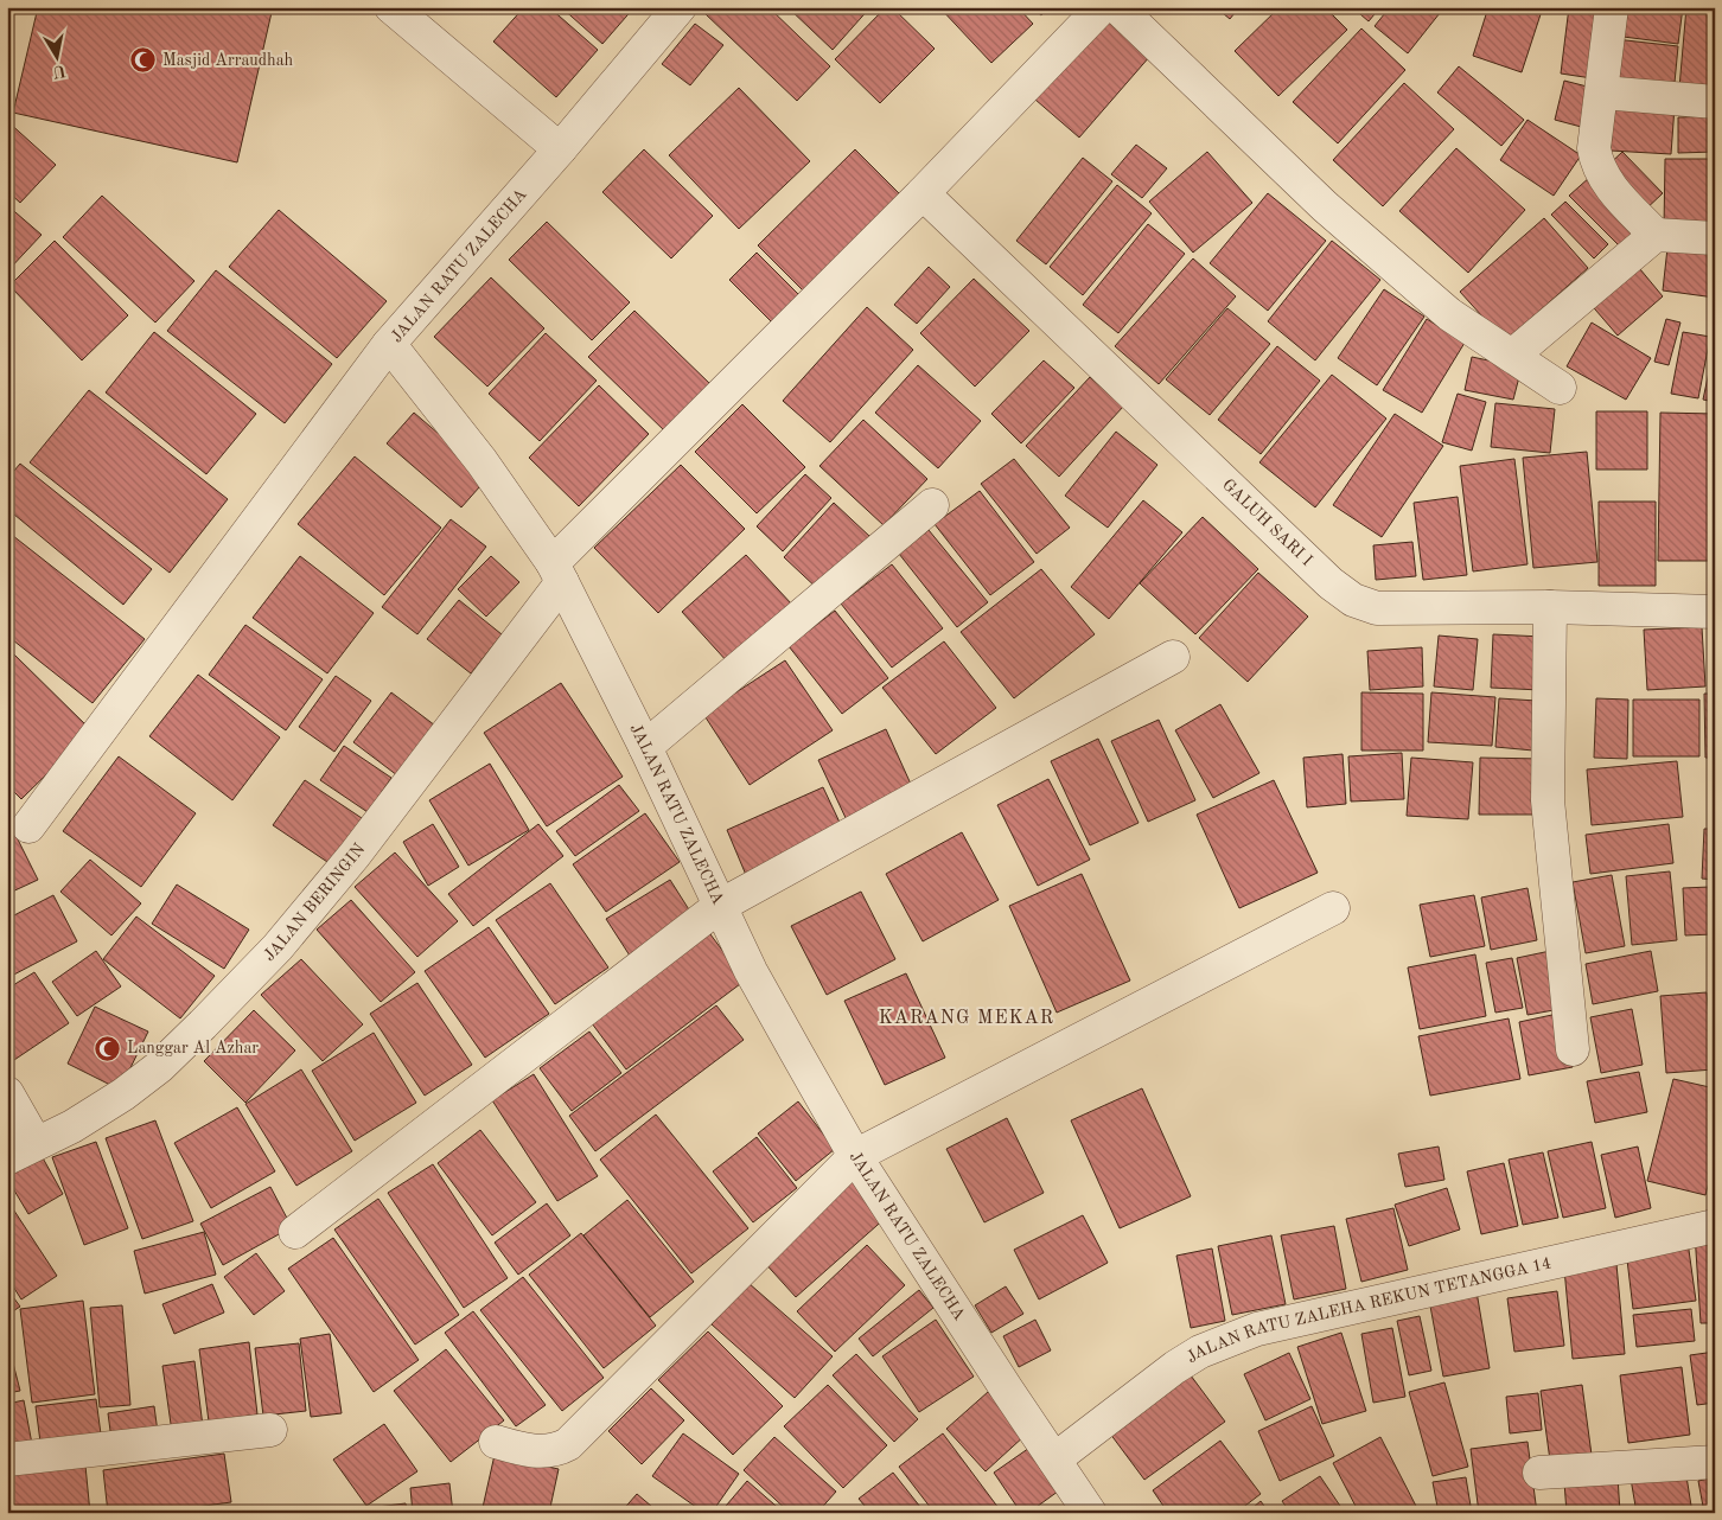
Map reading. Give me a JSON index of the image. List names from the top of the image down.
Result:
{
  "streets": {
    "street": [
      "JALAN RATU ZALECHA",
      "GALUH SARI I",
      "JALAN BERINGIN",
      "JALAN RATU ZALEHA REKUN TETANGGA 14"
    ]
  },
  "crossings": [
    ["JALAN RATU ZALECHA", "JALAN BERINGIN"],
    ["JALAN RATU ZALECHA", "JALAN RATU ZALEHA REKUN TETANGGA 14"],
    ["GALUH SARI I", "JALAN BERINGIN"]
  ],
  "districts": ["KARANG MEKAR"],
  "places": {
    "mosque": ["Masjid Arraudhah", "Langgar Al Azhar"]
  },
  "north": "bottom"
}
